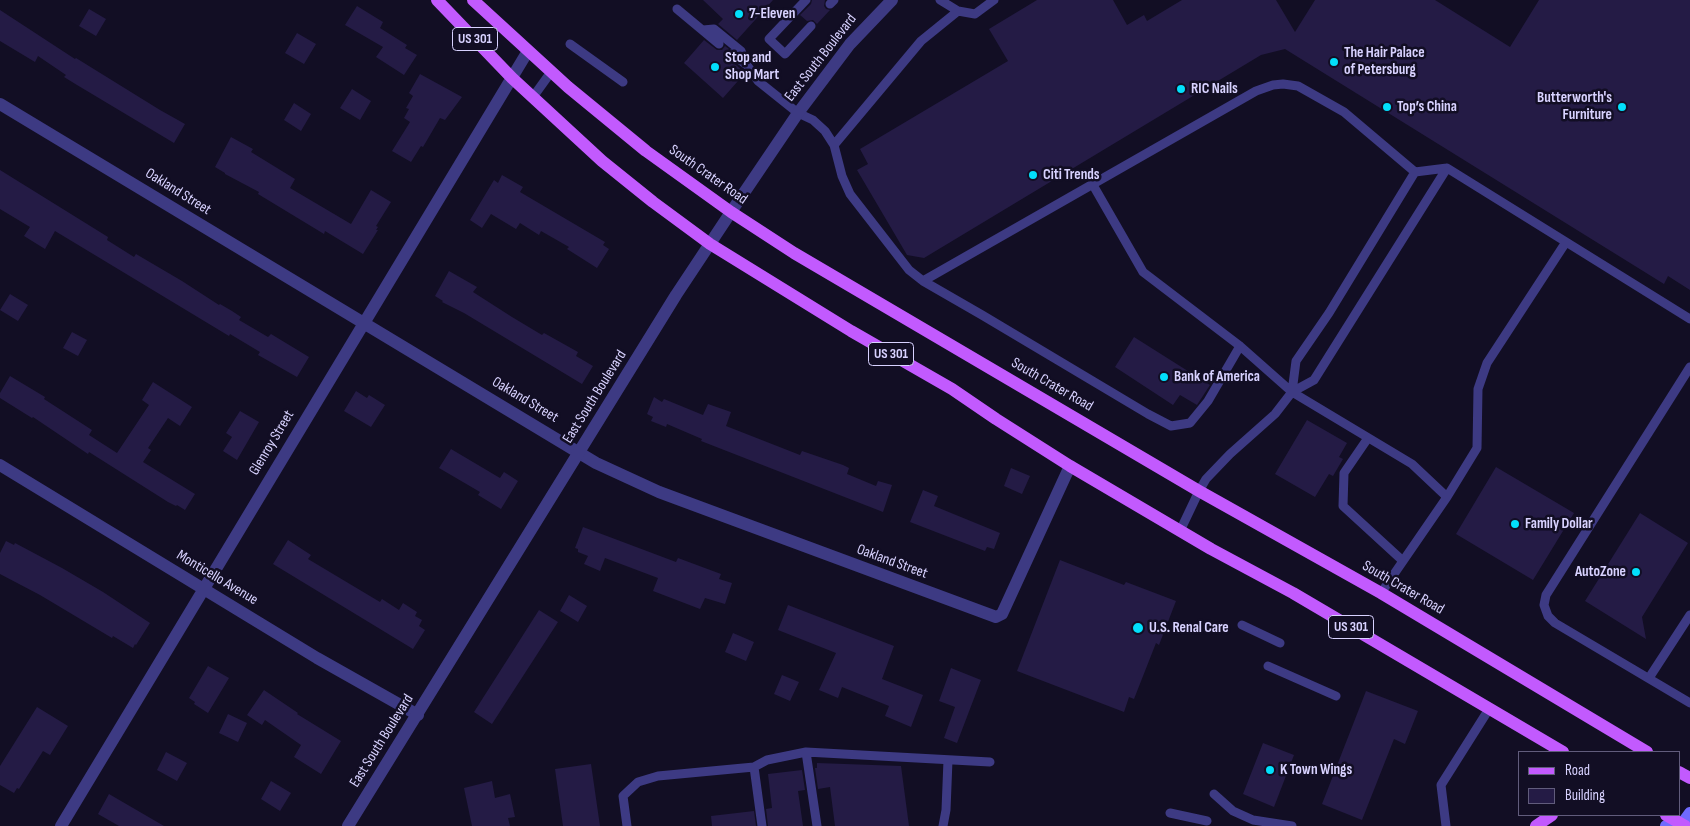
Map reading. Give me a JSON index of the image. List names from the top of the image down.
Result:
{
  "streets": {
    "main road": ["US 301", "South Crater Road"],
    "street": [
      "East South Boulevard",
      "Oakland Street",
      "Glenroy Street",
      "Monticello Avenue"
    ]
  },
  "crossings": [
    ["US 301", "East South Boulevard"],
    ["US 301", "Oakland Street"],
    ["US 301", "Glenroy Street"],
    ["East South Boulevard", "South Crater Road"],
    ["East South Boulevard", "Oakland Street"],
    ["East South Boulevard", "Monticello Avenue"],
    ["South Crater Road", "Glenroy Street"],
    ["Oakland Street", "Glenroy Street"],
    ["Glenroy Street", "Monticello Avenue"]
  ],
  "places": [
    "7-Eleven",
    "The Hair Palace of Petersburg",
    "Stop and Shop Mart",
    "RIC Nails",
    "Top’s China",
    "Butterworth's Furniture",
    "Citi Trends",
    "Bank of America",
    "Family Dollar",
    "AutoZone",
    "U.S. Renal Care",
    "K Town Wings"
  ],
  "legend": ["Road", "Building"]
}
